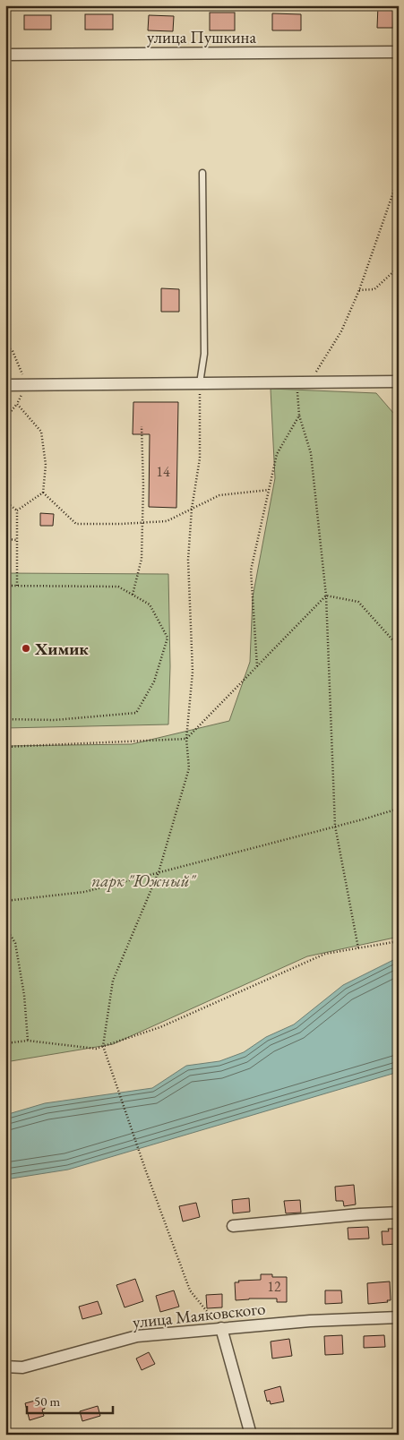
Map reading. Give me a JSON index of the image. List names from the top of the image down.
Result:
{
  "streets": {
    "street": ["улица Пушкина", "улица Маяковского"]
  },
  "parks": ["парк \"Южный\""],
  "places": ["Химик"],
  "house_numbers": ["14", "12"],
  "scale_bar": "50 m"
}
